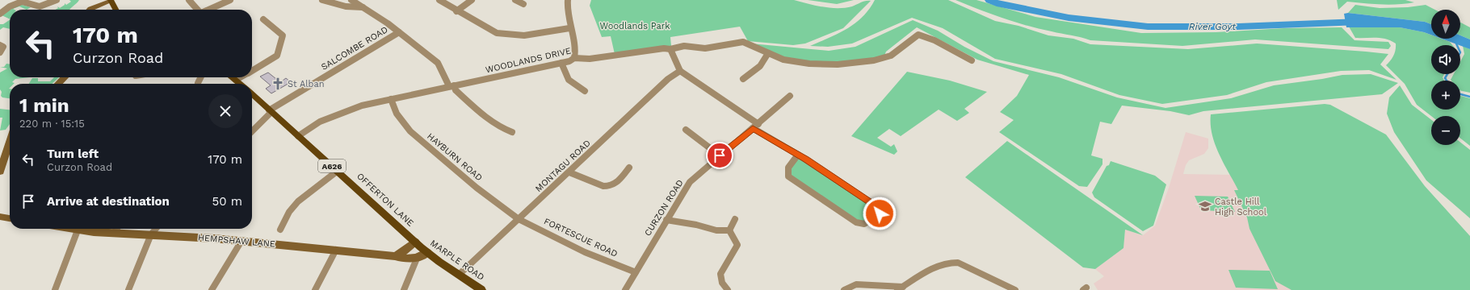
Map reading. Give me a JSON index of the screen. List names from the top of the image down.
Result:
{
  "streets": {
    "main road": ["A626", "OFFERTON LANE", "MARPLE ROAD"],
    "street": [
      "SALCOMBE ROAD",
      "WOODLANDS DRIVE",
      "HAYBURN ROAD",
      "MONTAGU ROAD",
      "CURZON ROAD",
      "FORTESCUE ROAD",
      "HEMPSHAW LANE"
    ]
  },
  "crossings": [
    ["SALCOMBE ROAD", "OFFERTON LANE"],
    ["WOODLANDS DRIVE", "HAYBURN ROAD"],
    ["WOODLANDS DRIVE", "OFFERTON LANE"],
    ["HAYBURN ROAD", "MONTAGU ROAD"],
    ["HAYBURN ROAD", "FORTESCUE ROAD"],
    ["MONTAGU ROAD", "FORTESCUE ROAD"],
    ["MONTAGU ROAD", "MARPLE ROAD"],
    ["OFFERTON LANE", "MARPLE ROAD"],
    ["CURZON ROAD", "FORTESCUE ROAD"]
  ],
  "water": ["River Goyt"],
  "parks": ["Woodlands Park"],
  "places": {
    "church": ["St Alban"],
    "school or university": ["Castle Hill High School"]
  },
  "north": "top",
  "page": {
    "map_buttons": ["+", "−"],
    "turn": ["170 m", "Curzon Road"],
    "heading": ["1 min", "220 m · 15:15"],
    "list": [
      {
        "name": "Turn left",
        "note": "Curzon Road",
        "value": "170 m"
      },
      {
        "name": "Arrive at destination",
        "value": "50 m"
      }
    ]
  }
}
